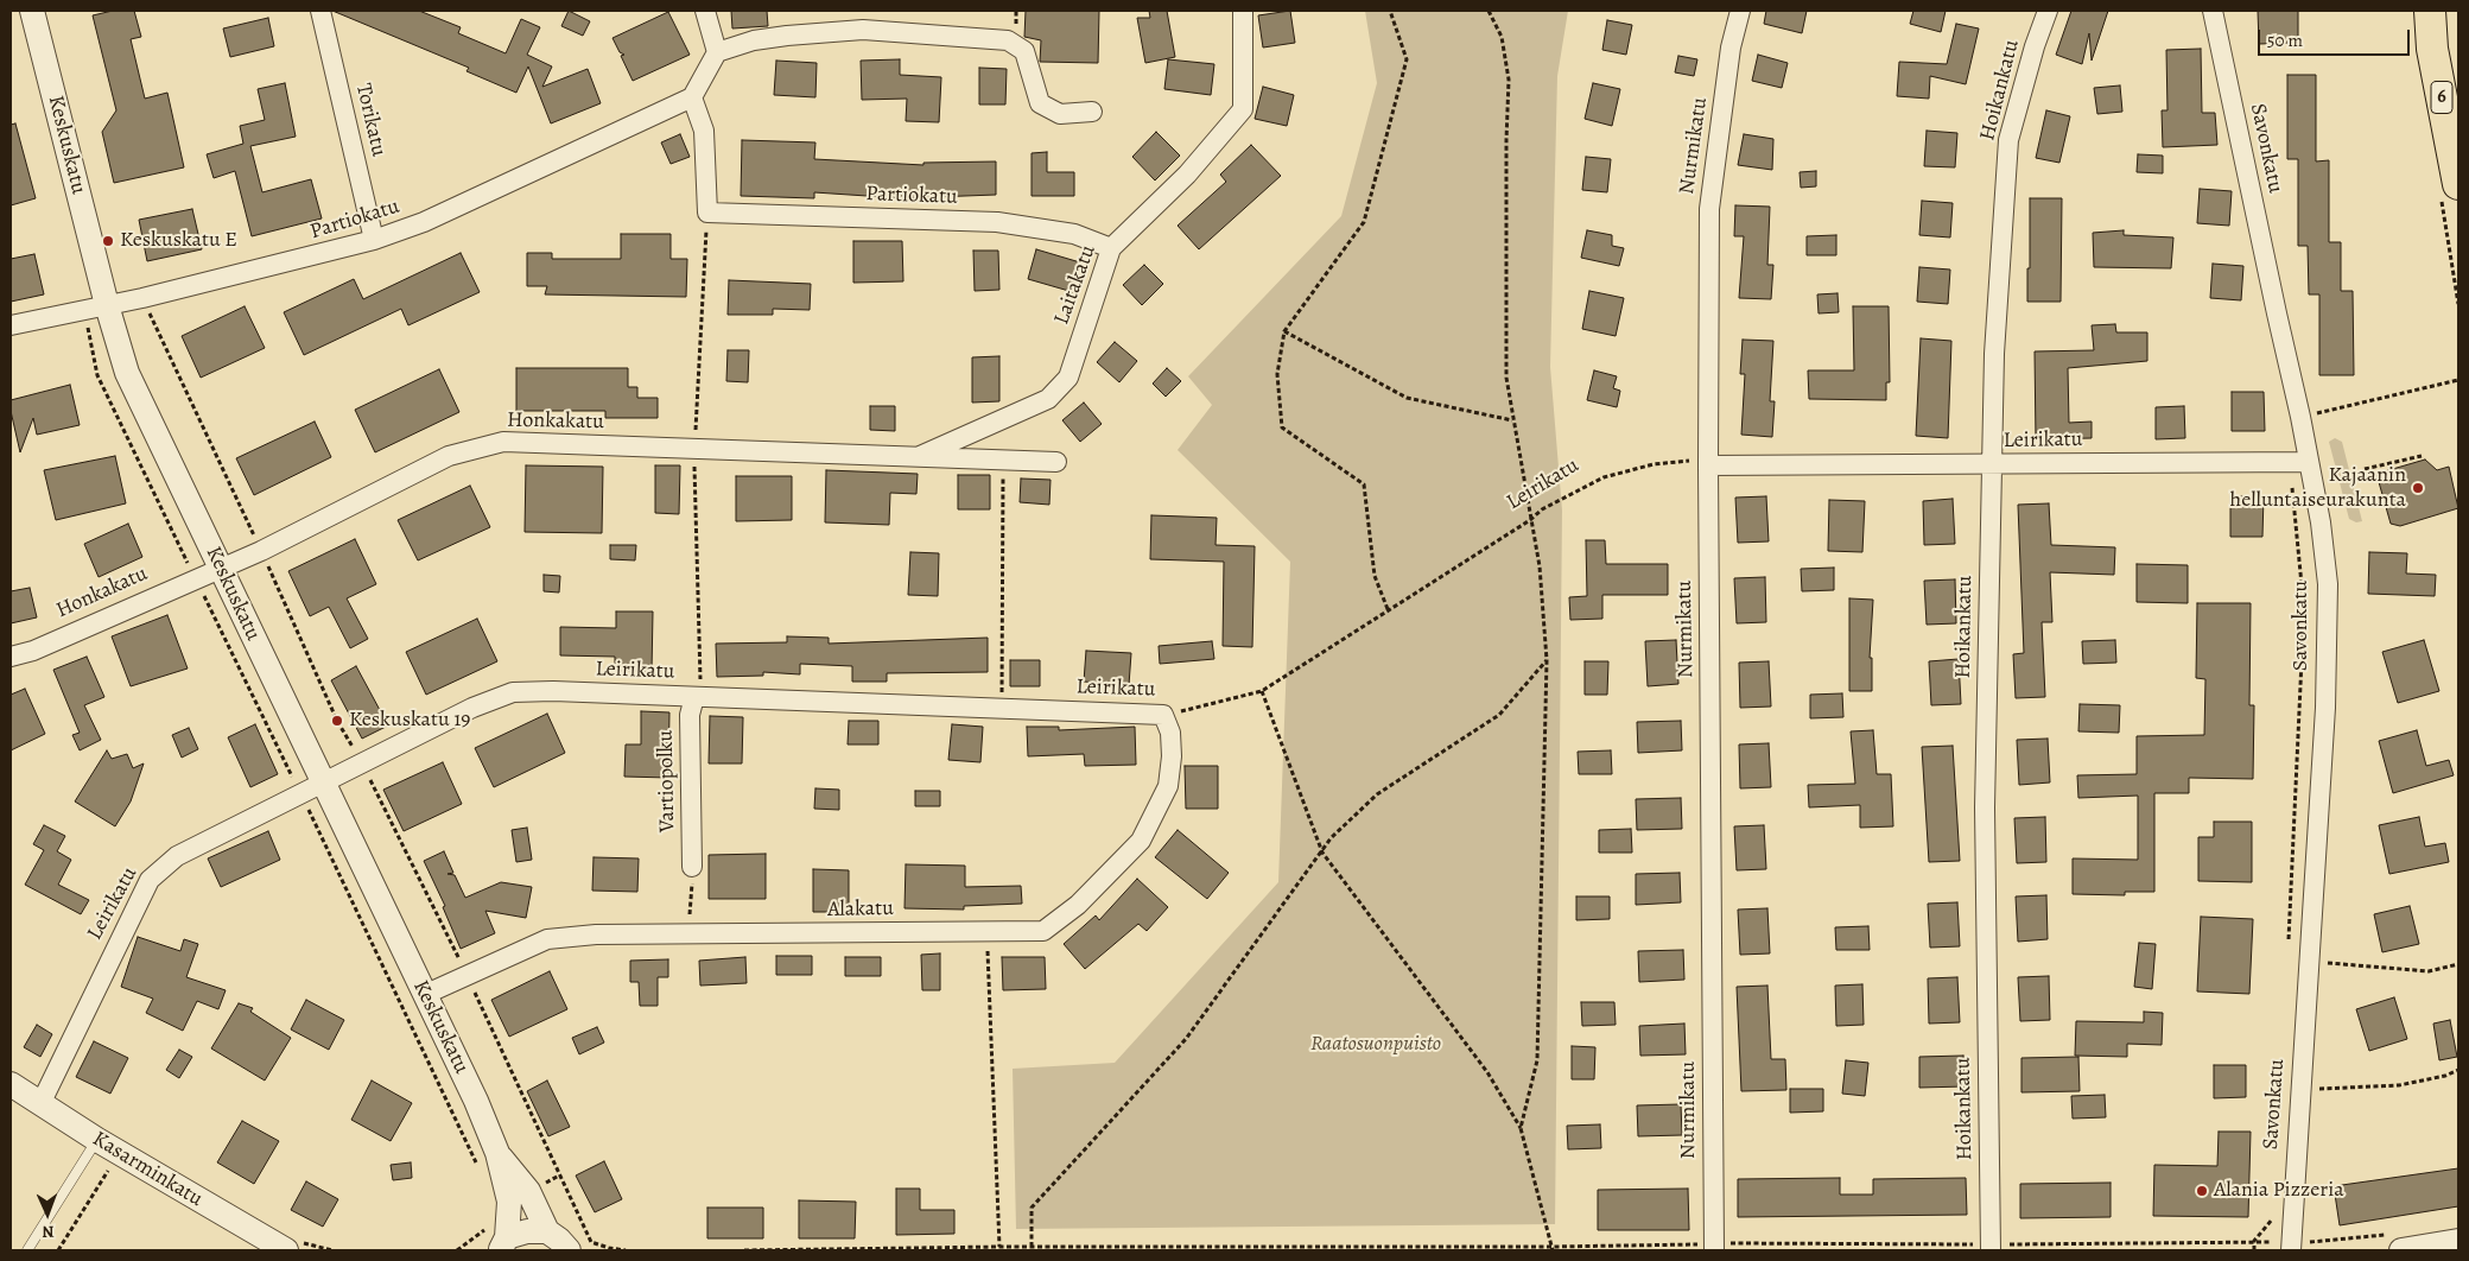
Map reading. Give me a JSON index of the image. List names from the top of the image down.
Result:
{
  "streets": {
    "highway": ["6"],
    "street": [
      "Hoikankatu",
      "Torikatu",
      "Keskuskatu",
      "Nurmikatu",
      "Savonkatu",
      "Partiokatu",
      "Laitakatu",
      "Honkakatu",
      "Leirikatu",
      "Vartiopolku",
      "Alakatu",
      "Kasarminkatu"
    ]
  },
  "crossings": [
    ["Hoikankatu", "Leirikatu"],
    ["Torikatu", "Partiokatu"],
    ["Keskuskatu", "Partiokatu"],
    ["Keskuskatu", "Honkakatu"],
    ["Keskuskatu", "Leirikatu"],
    ["Keskuskatu", "Alakatu"],
    ["Nurmikatu", "Leirikatu"],
    ["Savonkatu", "Leirikatu"],
    ["Partiokatu", "Laitakatu"],
    ["Laitakatu", "Honkakatu"],
    ["Leirikatu", "Vartiopolku"],
    ["Leirikatu", "Alakatu"],
    ["Leirikatu", "Kasarminkatu"]
  ],
  "parks": ["Raatosuonpuisto"],
  "places": [
    "Keskuskatu E",
    "Kajaanin helluntaiseurakunta",
    "Keskuskatu 19",
    "Alania Pizzeria"
  ],
  "scale_bar": "50 m",
  "north": "bottom"
}
